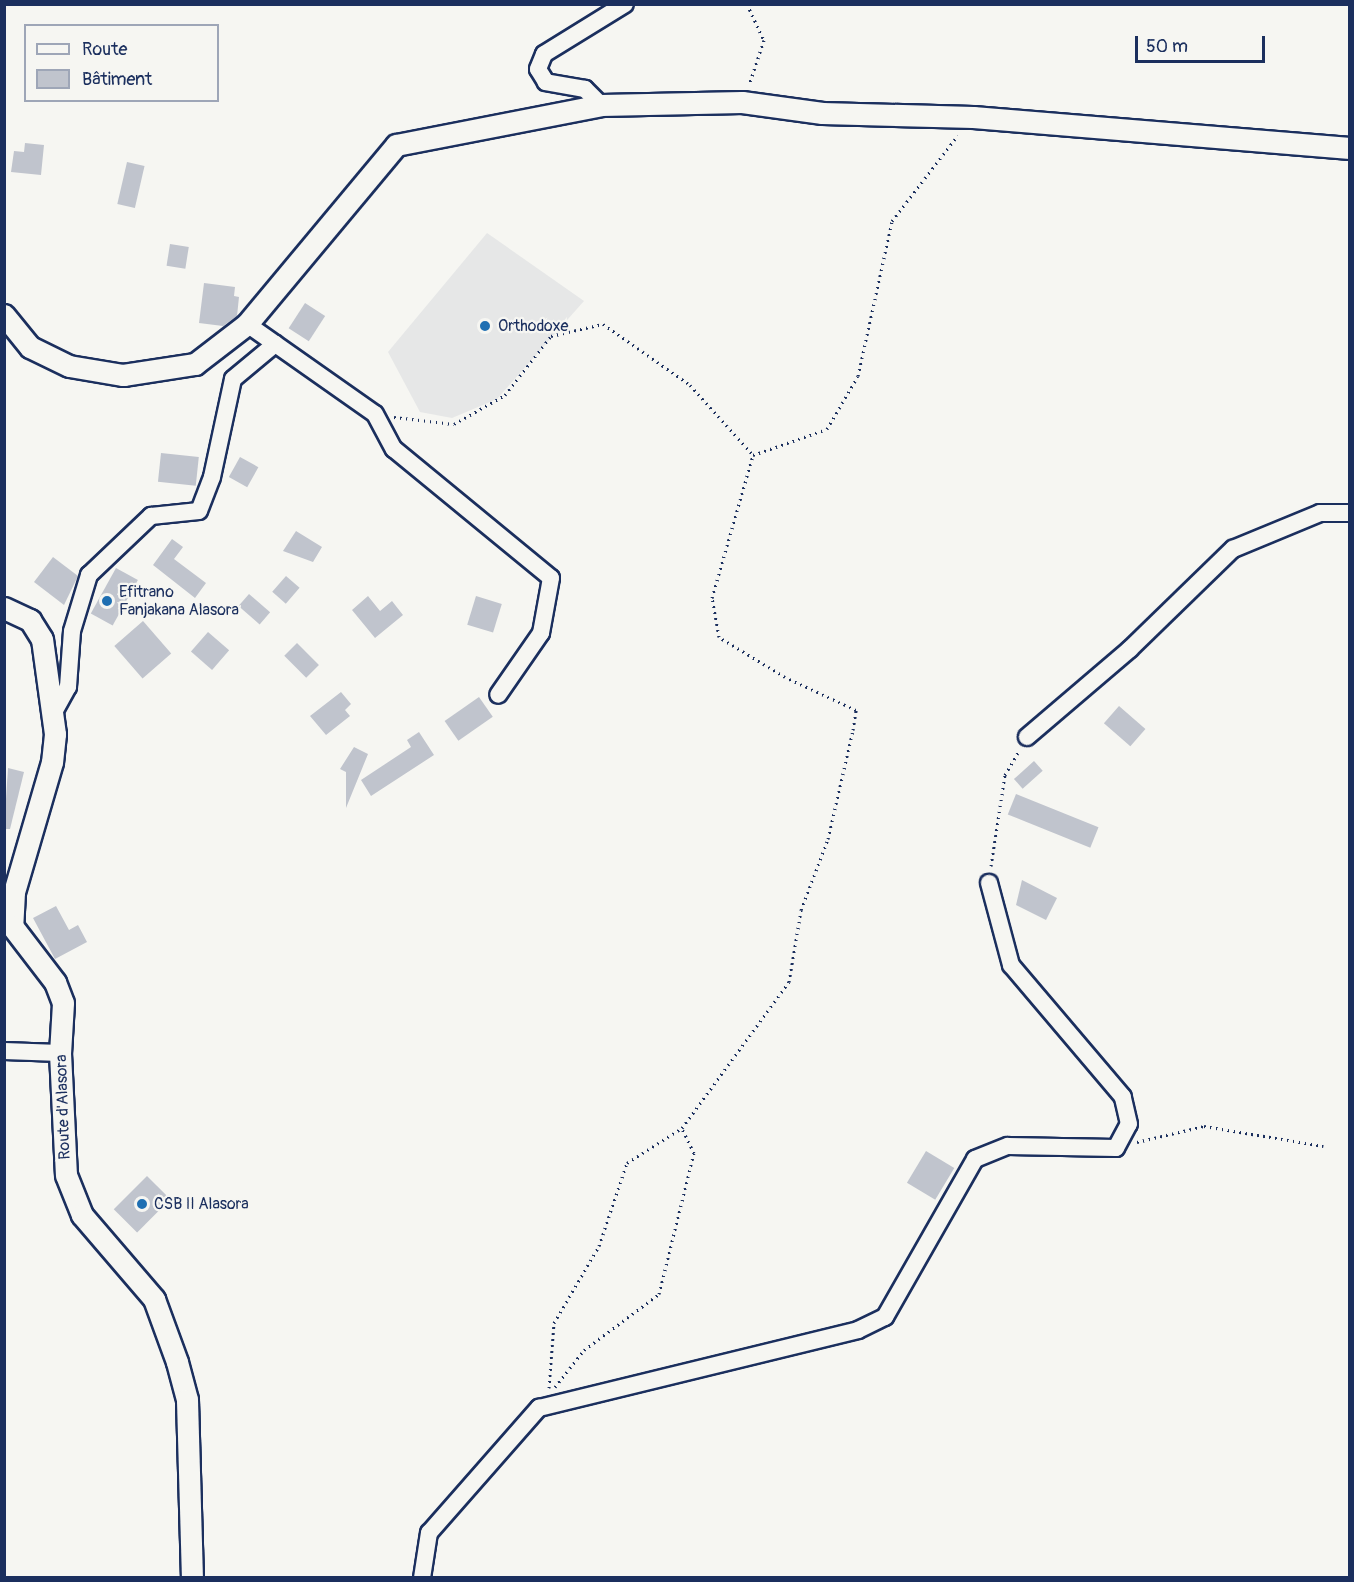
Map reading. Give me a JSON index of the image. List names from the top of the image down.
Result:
{
  "streets": {
    "street": ["Route d'Alasora"]
  },
  "places": ["Orthodoxe", "Efitrano Fanjakana Alasora", "CSB II Alasora"],
  "legend": ["Route", "Bâtiment"],
  "scale_bar": "50 m"
}
